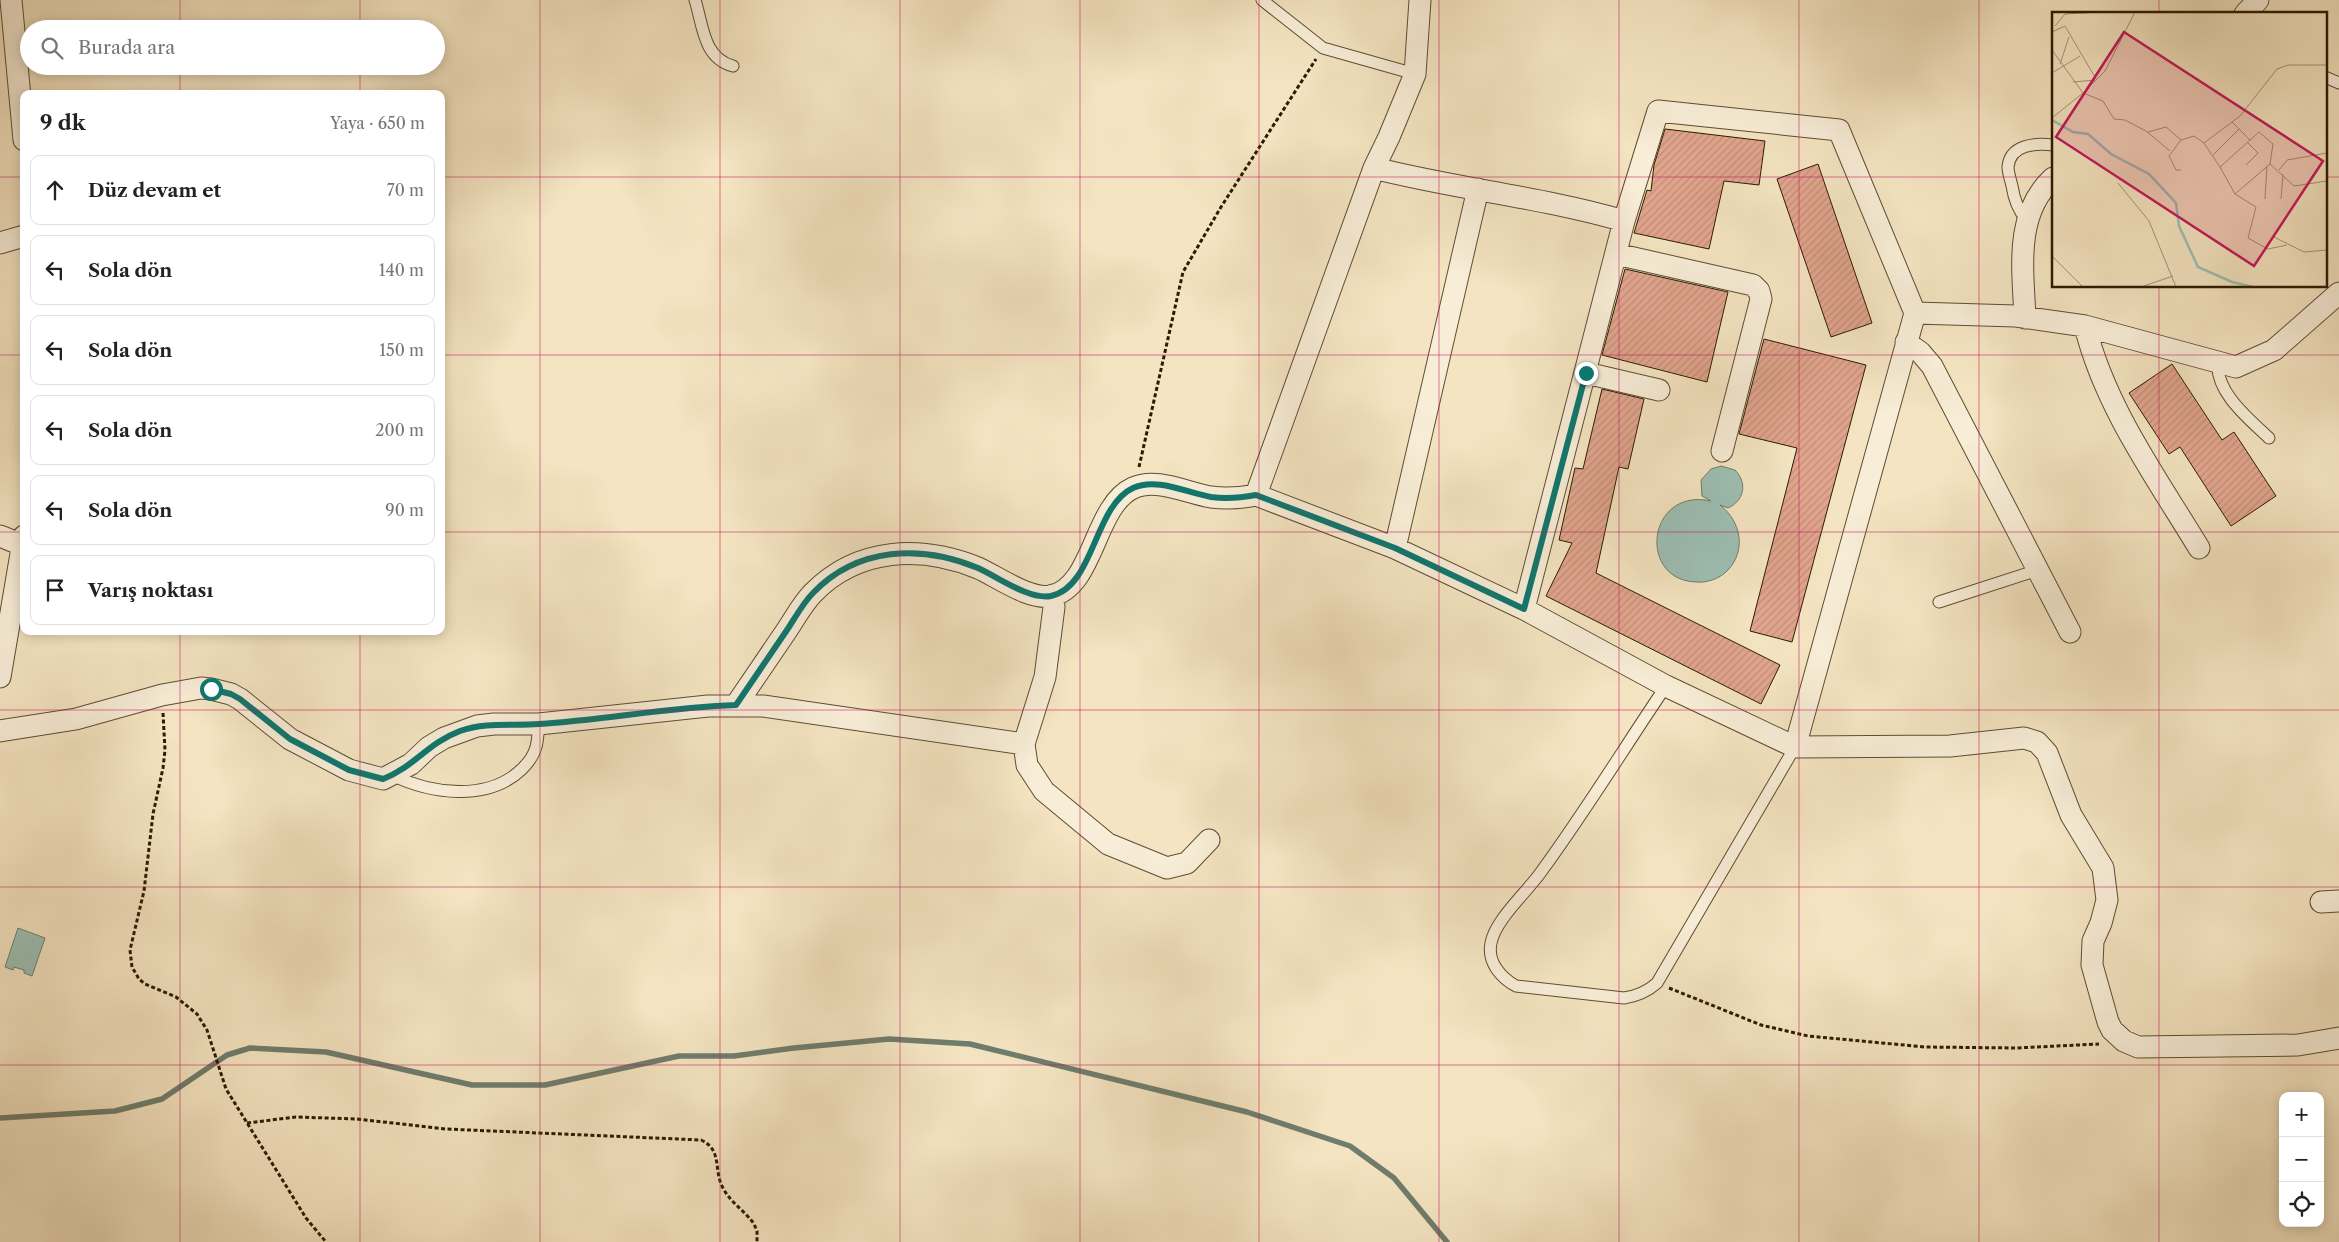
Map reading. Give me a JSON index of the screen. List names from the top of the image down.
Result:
{
  "page": {
    "search": "Burada ara",
    "heading": ["9 dk", "Yaya · 650 m"],
    "list": [
      ["Düz devam et", "70 m"],
      ["Sola dön", "140 m"],
      ["Sola dön", "150 m"],
      ["Sola dön", "200 m"],
      ["Sola dön", "90 m"],
      "Varış noktası"
    ],
    "map_buttons": ["+", "−"]
  }
}
